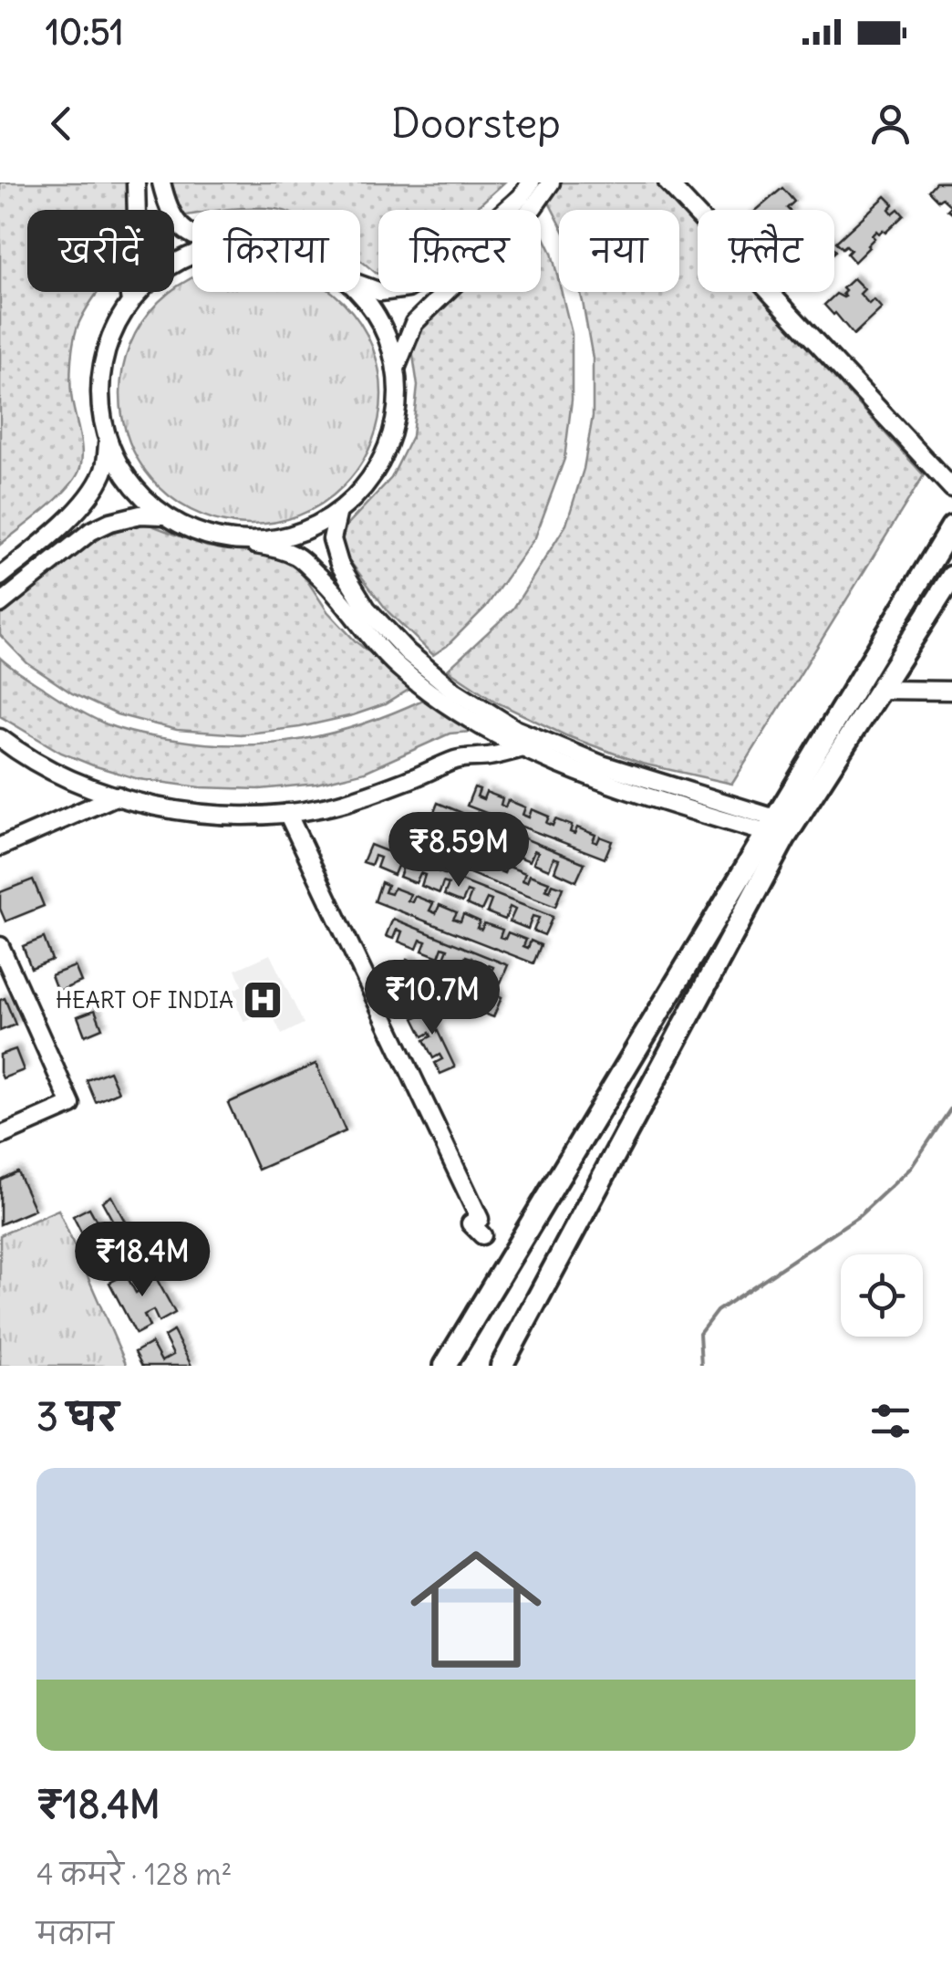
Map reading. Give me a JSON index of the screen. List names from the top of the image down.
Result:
{
  "places": {
    "hospital": ["HEART OF INDIA"]
  },
  "page": {
    "status": "10:51",
    "header": "Doorstep",
    "chip": [
      "खरीदें",
      "किराया",
      "फ़िल्टर",
      "नया",
      "फ़्लैट"
    ],
    "price": ["₹8.59M", "₹10.7M", "₹18.4M"],
    "heading": "3 घर",
    "list": [
      {
        "name": "₹18.4M",
        "note": "4 कमरे · 128 m² · मकान"
      }
    ]
  }
}
